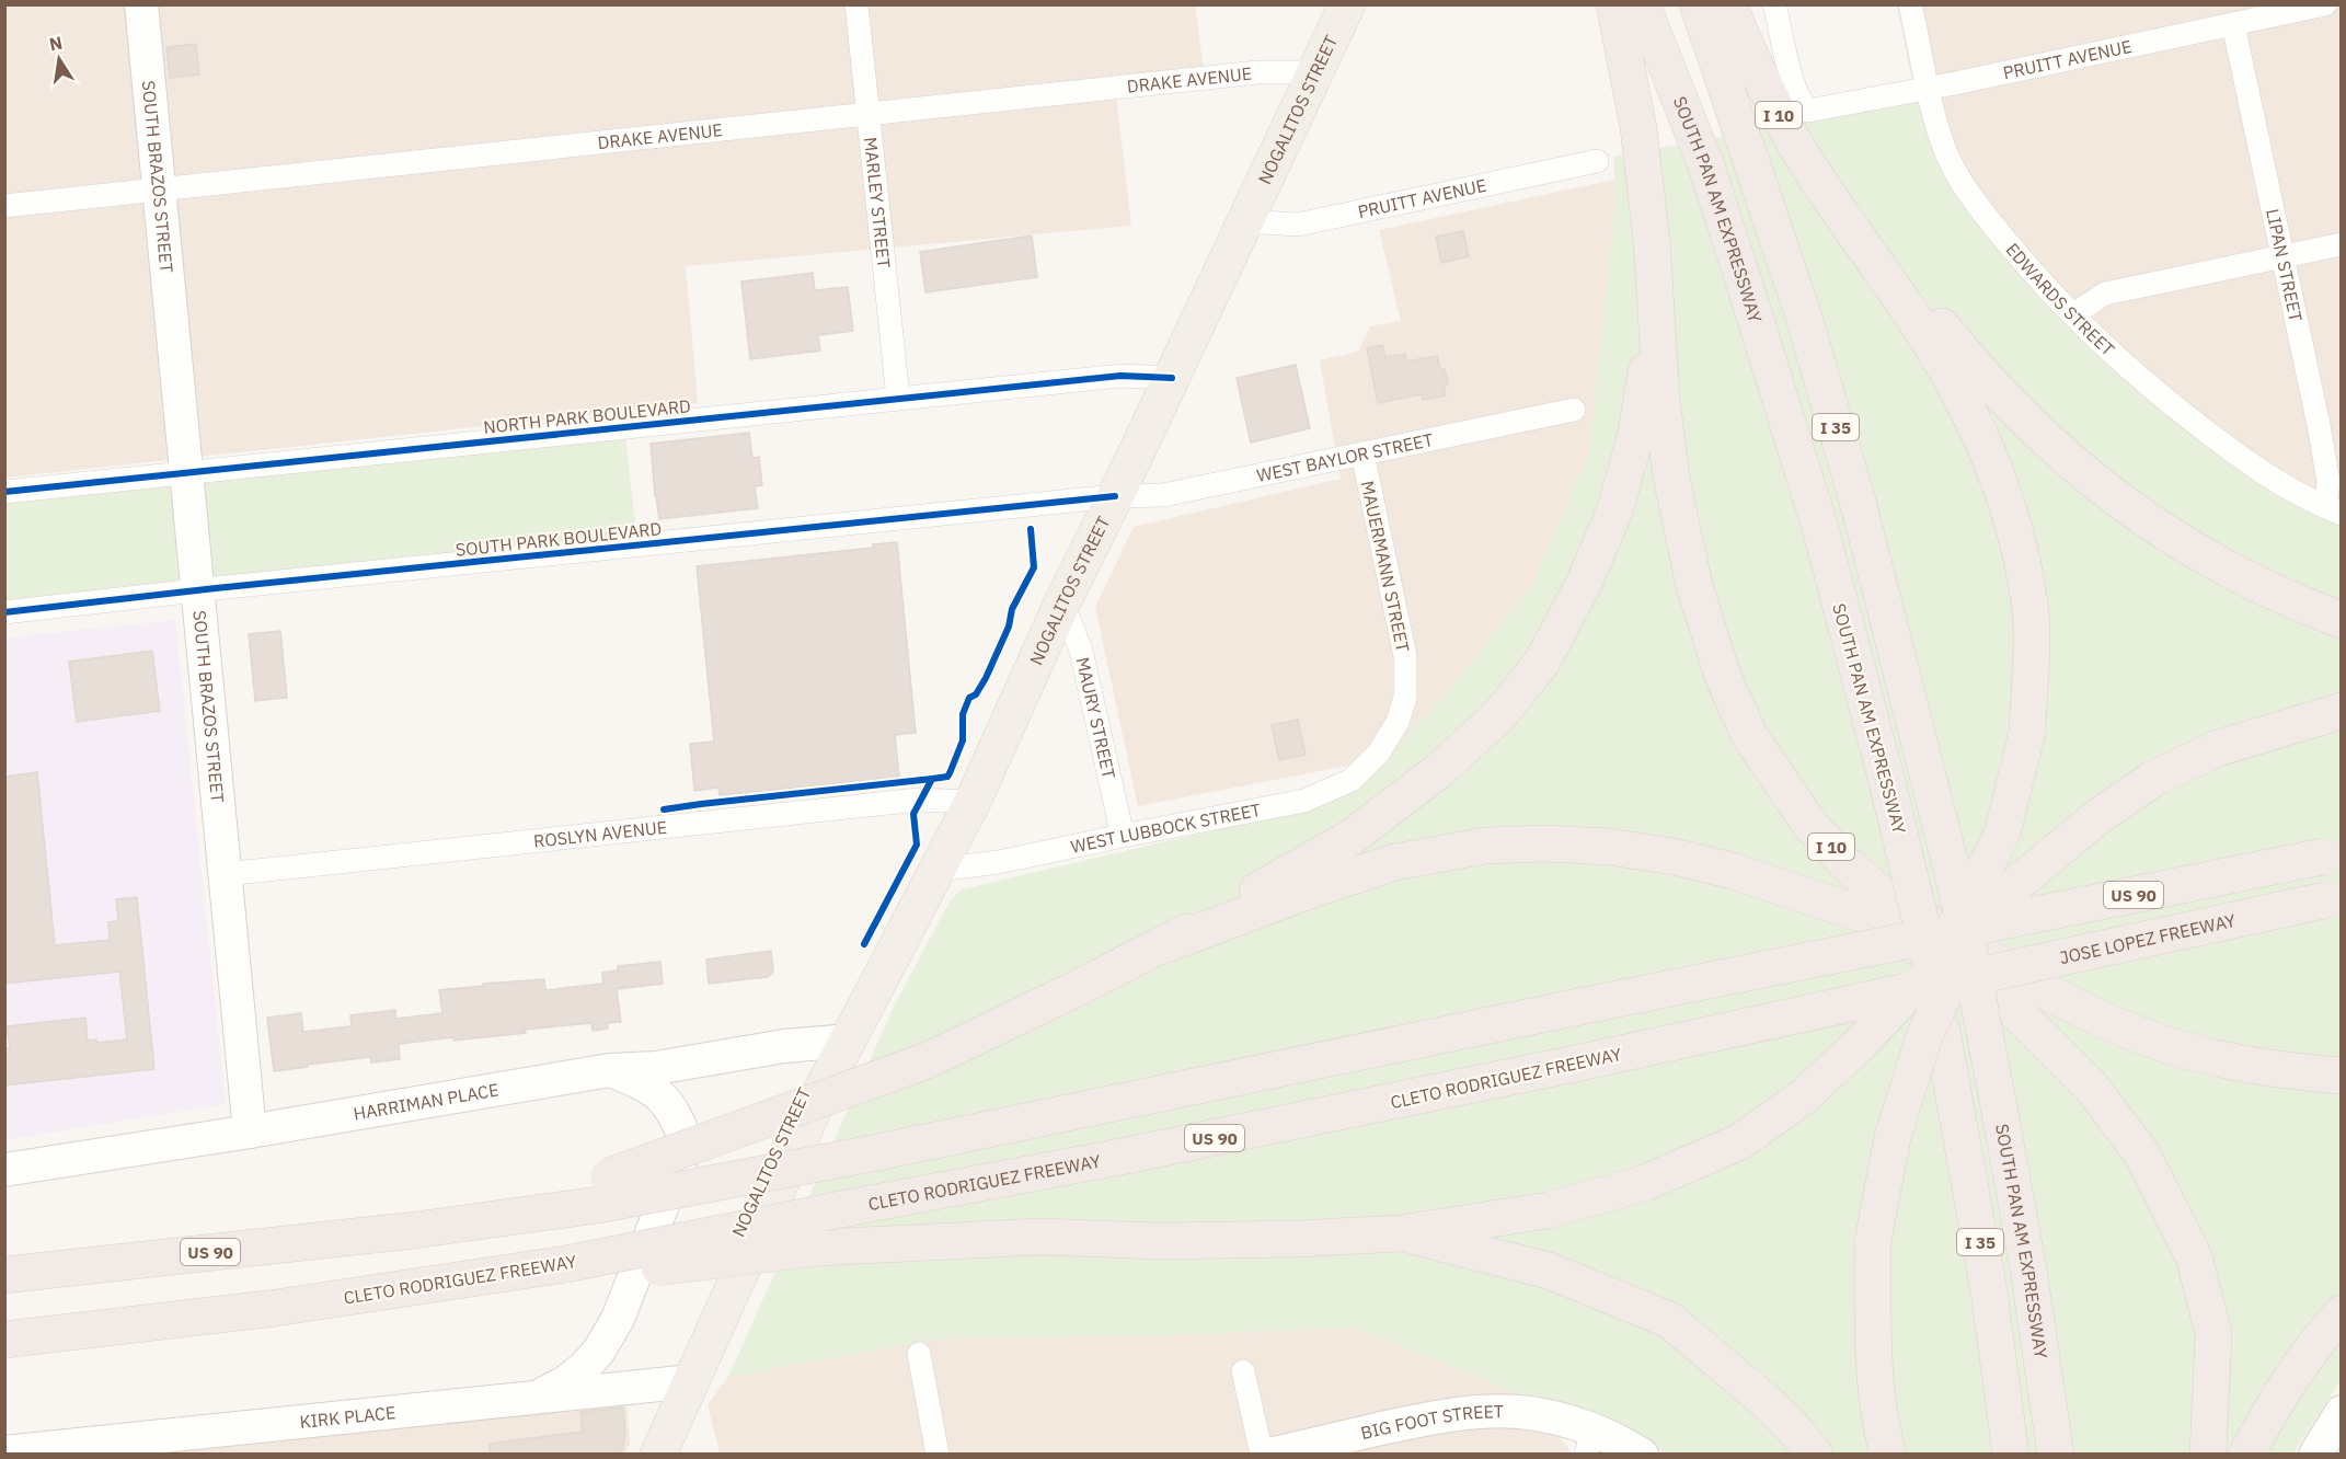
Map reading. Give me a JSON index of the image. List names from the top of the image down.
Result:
{
  "streets": {
    "highway": [
      "I 10",
      "SOUTH PAN AM EXPRESSWAY",
      "I 35",
      "US 90",
      "JOSE LOPEZ FREEWAY",
      "CLETO RODRIGUEZ FREEWAY"
    ],
    "main road": [
      "NOGALITOS STREET",
      "SOUTH BRAZOS STREET",
      "HARRIMAN PLACE",
      "KIRK PLACE",
      "BIG FOOT STREET"
    ],
    "street": [
      "PRUITT AVENUE",
      "DRAKE AVENUE",
      "MARLEY STREET",
      "LIPAN STREET",
      "EDWARDS STREET",
      "NORTH PARK BOULEVARD",
      "WEST BAYLOR STREET",
      "SOUTH PARK BOULEVARD",
      "MAUERMANN STREET",
      "MAURY STREET",
      "WEST LUBBOCK STREET",
      "ROSLYN AVENUE"
    ]
  },
  "crossings": [
    ["PRUITT AVENUE", "NOGALITOS STREET"],
    ["PRUITT AVENUE", "LIPAN STREET"],
    ["PRUITT AVENUE", "EDWARDS STREET"],
    ["DRAKE AVENUE", "NOGALITOS STREET"],
    ["DRAKE AVENUE", "SOUTH BRAZOS STREET"],
    ["DRAKE AVENUE", "MARLEY STREET"],
    ["NOGALITOS STREET", "NORTH PARK BOULEVARD"],
    ["NOGALITOS STREET", "WEST BAYLOR STREET"],
    ["NOGALITOS STREET", "SOUTH PARK BOULEVARD"],
    ["NOGALITOS STREET", "MAURY STREET"],
    ["NOGALITOS STREET", "WEST LUBBOCK STREET"],
    ["NOGALITOS STREET", "ROSLYN AVENUE"],
    ["NOGALITOS STREET", "HARRIMAN PLACE"],
    ["NOGALITOS STREET", "KIRK PLACE"],
    ["SOUTH BRAZOS STREET", "NORTH PARK BOULEVARD"],
    ["SOUTH BRAZOS STREET", "SOUTH PARK BOULEVARD"],
    ["SOUTH BRAZOS STREET", "ROSLYN AVENUE"],
    ["SOUTH BRAZOS STREET", "HARRIMAN PLACE"],
    ["MARLEY STREET", "NORTH PARK BOULEVARD"],
    ["LIPAN STREET", "EDWARDS STREET"],
    ["WEST BAYLOR STREET", "SOUTH PARK BOULEVARD"],
    ["WEST BAYLOR STREET", "MAUERMANN STREET"],
    ["MAUERMANN STREET", "WEST LUBBOCK STREET"],
    ["MAURY STREET", "WEST LUBBOCK STREET"],
    ["JOSE LOPEZ FREEWAY", "CLETO RODRIGUEZ FREEWAY"]
  ],
  "north": "top"
}
